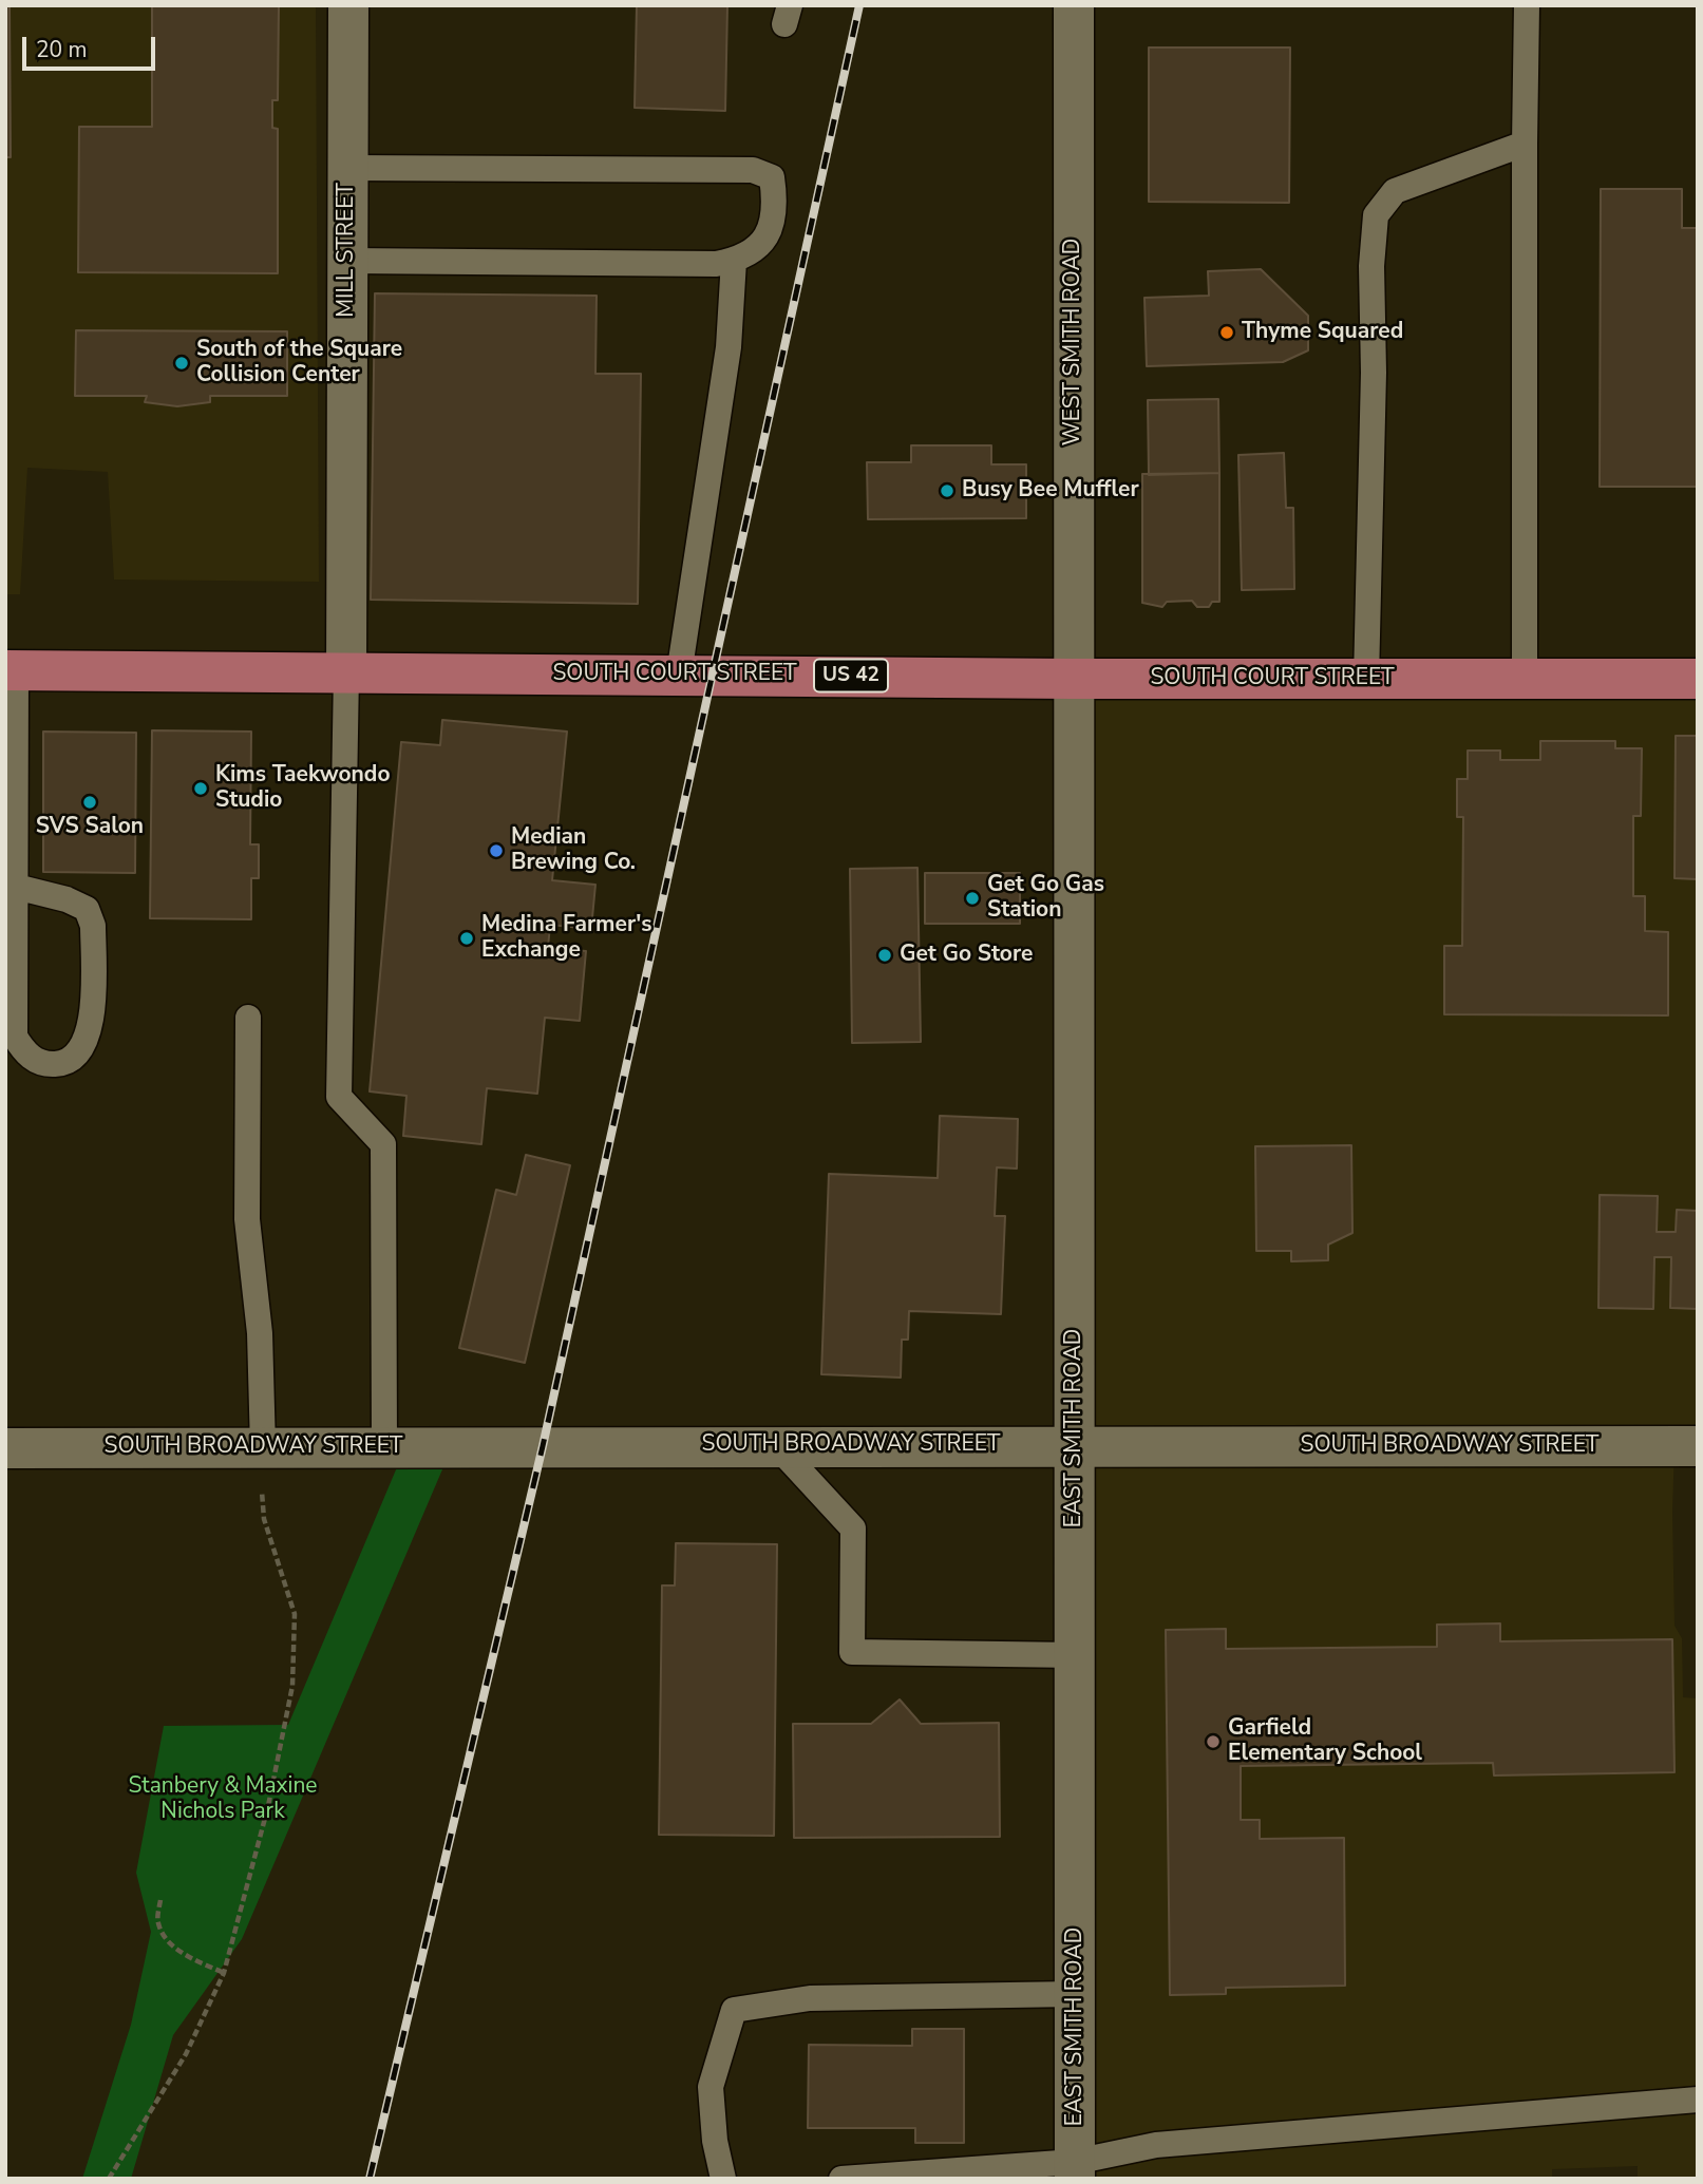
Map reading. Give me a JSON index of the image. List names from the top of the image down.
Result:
{
  "streets": {
    "highway": ["SOUTH COURT STREET", "US 42"],
    "street": [
      "MILL STREET",
      "WEST SMITH ROAD",
      "EAST SMITH ROAD",
      "SOUTH BROADWAY STREET"
    ]
  },
  "crossings": [
    ["MILL STREET", "SOUTH COURT STREET"],
    ["WEST SMITH ROAD", "SOUTH COURT STREET"],
    ["WEST SMITH ROAD", "EAST SMITH ROAD"],
    ["SOUTH COURT STREET", "EAST SMITH ROAD"],
    ["EAST SMITH ROAD", "SOUTH BROADWAY STREET"]
  ],
  "parks": ["Stanbery & Maxine Nichols Park"],
  "places": [
    "Thyme Squared",
    "South of the Square Collision Center",
    "Busy Bee Muffler",
    "Kims Taekwondo Studio",
    "SVS Salon",
    "Median Brewing Co.",
    "Get Go Gas Station",
    "Medina Farmer's Exchange",
    "Get Go Store",
    "Garfield Elementary School"
  ],
  "scale_bar": "20 m"
}
